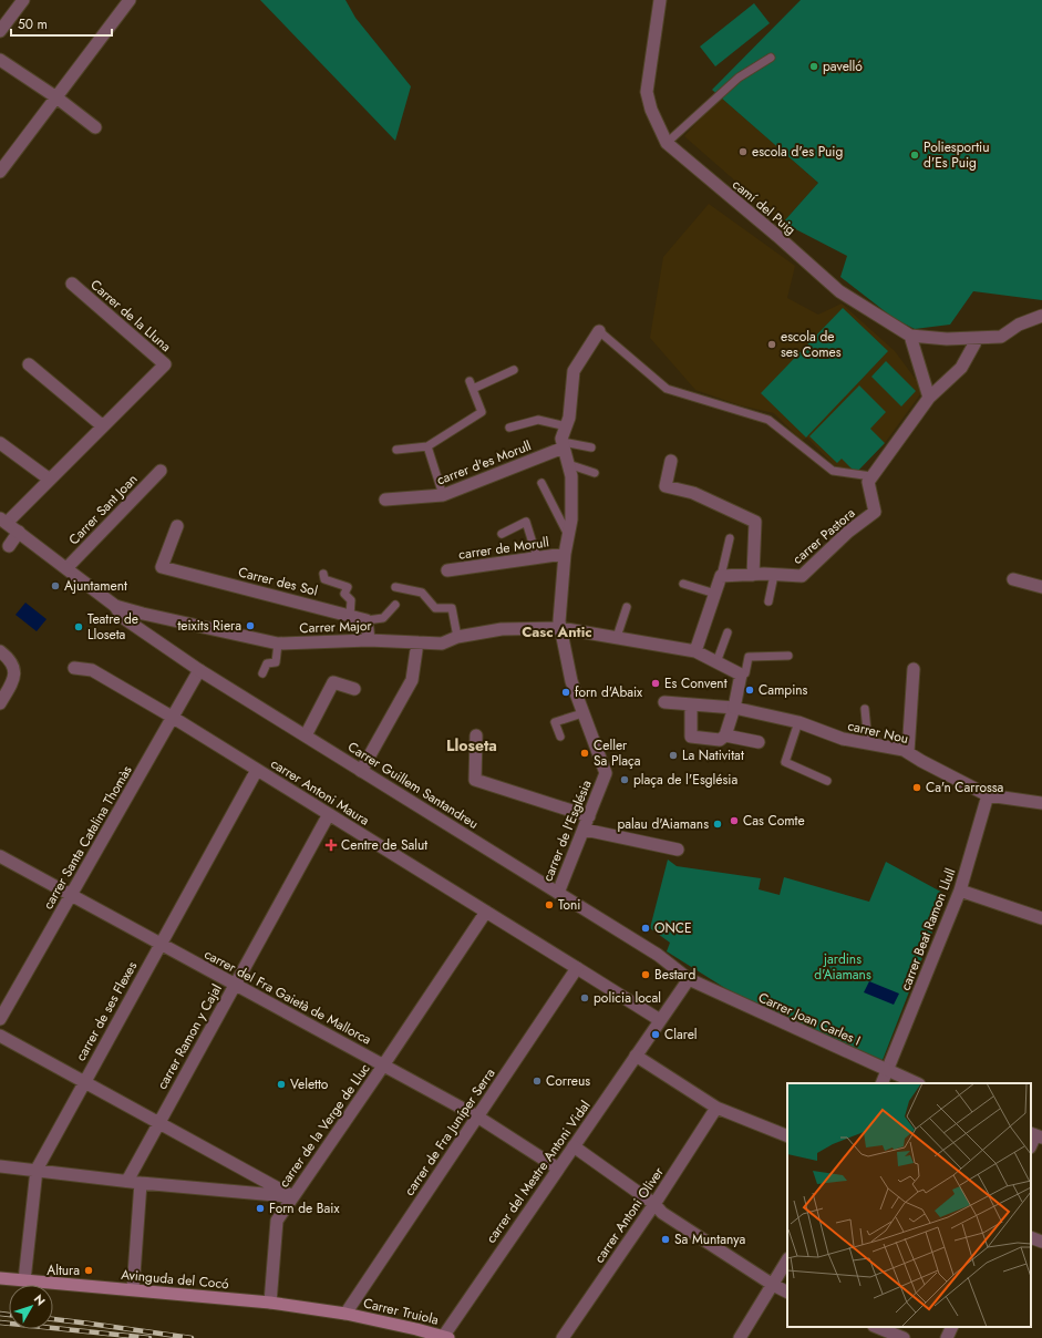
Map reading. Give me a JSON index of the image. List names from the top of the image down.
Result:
{
  "streets": {
    "main road": ["Avinguda del Cocó", "Carrer Truiola"],
    "street": [
      "camí del Puig",
      "Carrer de la Lluna",
      "carrer d'es Morull",
      "Carrer Sant Joan",
      "carrer Pastora",
      "carrer de Morull",
      "Carrer des Sol",
      "Carrer Major",
      "carrer Nou",
      "Carrer Guillem Santandreu",
      "carrer Antoni Maura",
      "carrer de l'Església",
      "carrer Santa Catalina Thomàs",
      "carrer Beat Ramon Llull",
      "carrer del Fra Gaietà de Mallorca",
      "carrer de ses Flexes",
      "Carrer Joan Carles I",
      "carrer Ramon y Cajal",
      "carrer de la Verge de Lluc",
      "carrer de Fra Juníper Serra",
      "carrer del Mestre Antoni Vidal",
      "carrer Antoni Oliver"
    ]
  },
  "crossings": [
    ["Carrer Major", "Carrer Guillem Santandreu"],
    ["Carrer Major", "carrer de l'Església"],
    ["carrer Nou", "carrer Beat Ramon Llull"],
    ["Carrer Guillem Santandreu", "carrer de l'Església"],
    ["Carrer Guillem Santandreu", "carrer Santa Catalina Thomàs"],
    ["Carrer Guillem Santandreu", "Carrer Joan Carles I"],
    ["Carrer Guillem Santandreu", "carrer del Mestre Antoni Vidal"],
    ["carrer Antoni Maura", "carrer Santa Catalina Thomàs"],
    ["carrer Antoni Maura", "carrer de ses Flexes"],
    ["carrer Antoni Maura", "carrer Ramon y Cajal"],
    ["carrer Antoni Maura", "carrer de la Verge de Lluc"],
    ["carrer Antoni Maura", "carrer de Fra Juníper Serra"],
    ["carrer Antoni Maura", "carrer del Mestre Antoni Vidal"],
    ["carrer Santa Catalina Thomàs", "carrer del Fra Gaietà de Mallorca"],
    ["carrer Beat Ramon Llull", "Carrer Joan Carles I"],
    ["carrer del Fra Gaietà de Mallorca", "carrer de ses Flexes"],
    ["carrer del Fra Gaietà de Mallorca", "carrer Ramon y Cajal"],
    ["carrer del Fra Gaietà de Mallorca", "carrer de la Verge de Lluc"],
    ["carrer del Fra Gaietà de Mallorca", "carrer de Fra Juníper Serra"],
    ["carrer del Fra Gaietà de Mallorca", "carrer del Mestre Antoni Vidal"],
    ["carrer de ses Flexes", "Avinguda del Cocó"],
    ["Carrer Joan Carles I", "carrer del Mestre Antoni Vidal"],
    ["carrer de la Verge de Lluc", "Avinguda del Cocó"],
    ["carrer de Fra Juníper Serra", "Avinguda del Cocó"],
    ["carrer de Fra Juníper Serra", "Carrer Truiola"],
    ["carrer del Mestre Antoni Vidal", "Carrer Truiola"],
    ["Avinguda del Cocó", "Carrer Truiola"]
  ],
  "districts": ["Casc Antic", "Lloseta"],
  "parks": ["jardins d'Aiamans"],
  "places": {
    "other": [
      "pavelló",
      "escola d'es Puig",
      "Poliesportiu d'Es Puig",
      "escola de ses Comes",
      "Ajuntament",
      "teixits Riera",
      "Teatre de Lloseta",
      "Es Convent",
      "Campins",
      "forn d'Abaix",
      "Celler Sa Plaça",
      "La Nativitat",
      "plaça de l'Església",
      "Ca'n Carrossa",
      "Cas Comte",
      "palau d'Aiamans",
      "Toni",
      "ONCE",
      "Bestard",
      "policia local",
      "Clarel",
      "Correus",
      "Veletto",
      "Forn de Baix",
      "Sa Muntanya",
      "Altura"
    ],
    "health": ["Centre de Salut"]
  },
  "scale_bar": "50 m",
  "north": "top right"
}
